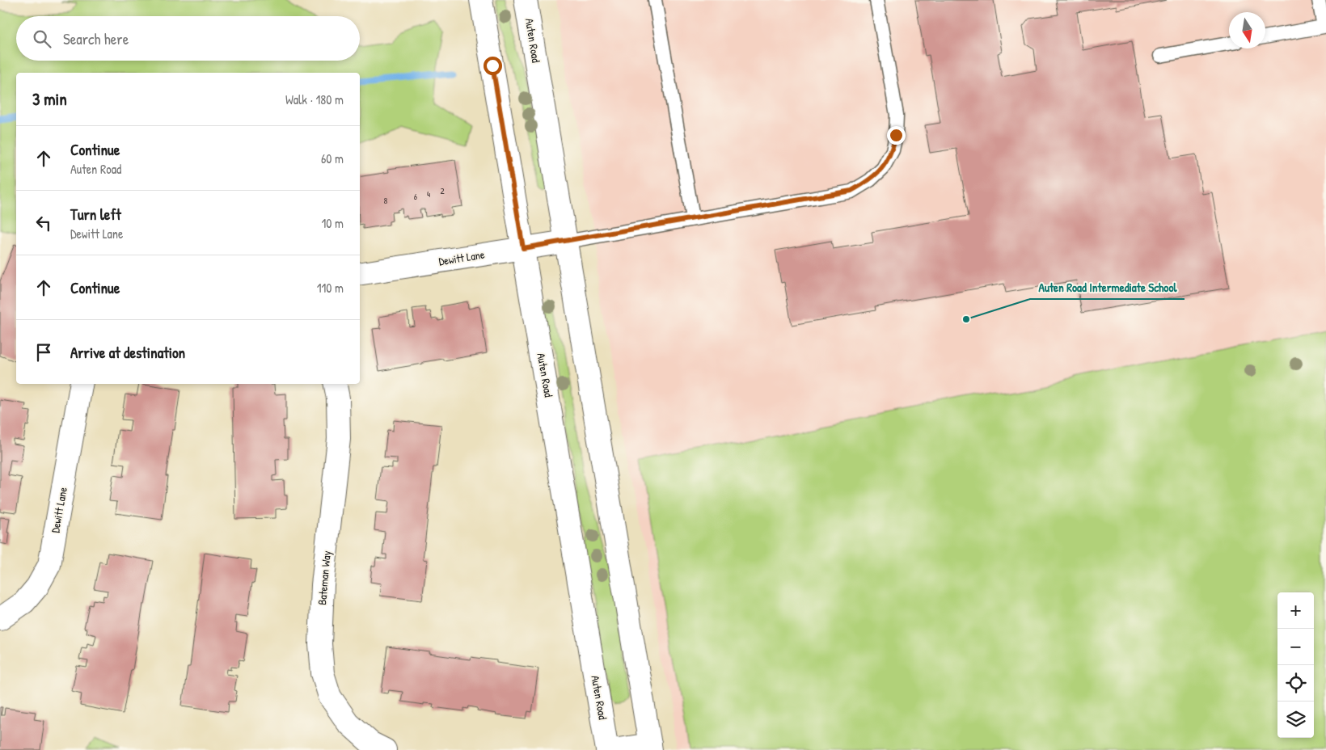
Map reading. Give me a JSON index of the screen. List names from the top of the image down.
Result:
{
  "streets": {
    "street": ["Auten Road", "Dewitt Lane", "Bateman Way"]
  },
  "crossings": [
    ["Auten Road", "Dewitt Lane"]
  ],
  "places": ["Auten Road Intermediate School"],
  "house_numbers": [
    "2",
    "4",
    "6",
    "8"
  ],
  "north": "bottom",
  "page": {
    "search": "Search here",
    "heading": ["3 min", "Walk · 180 m"],
    "list": [
      ["Continue", "Auten Road", "60 m"],
      ["Turn left", "Dewitt Lane", "10 m"],
      ["Continue", "110 m"],
      "Arrive at destination"
    ],
    "map_buttons": ["+", "−"]
  }
}
